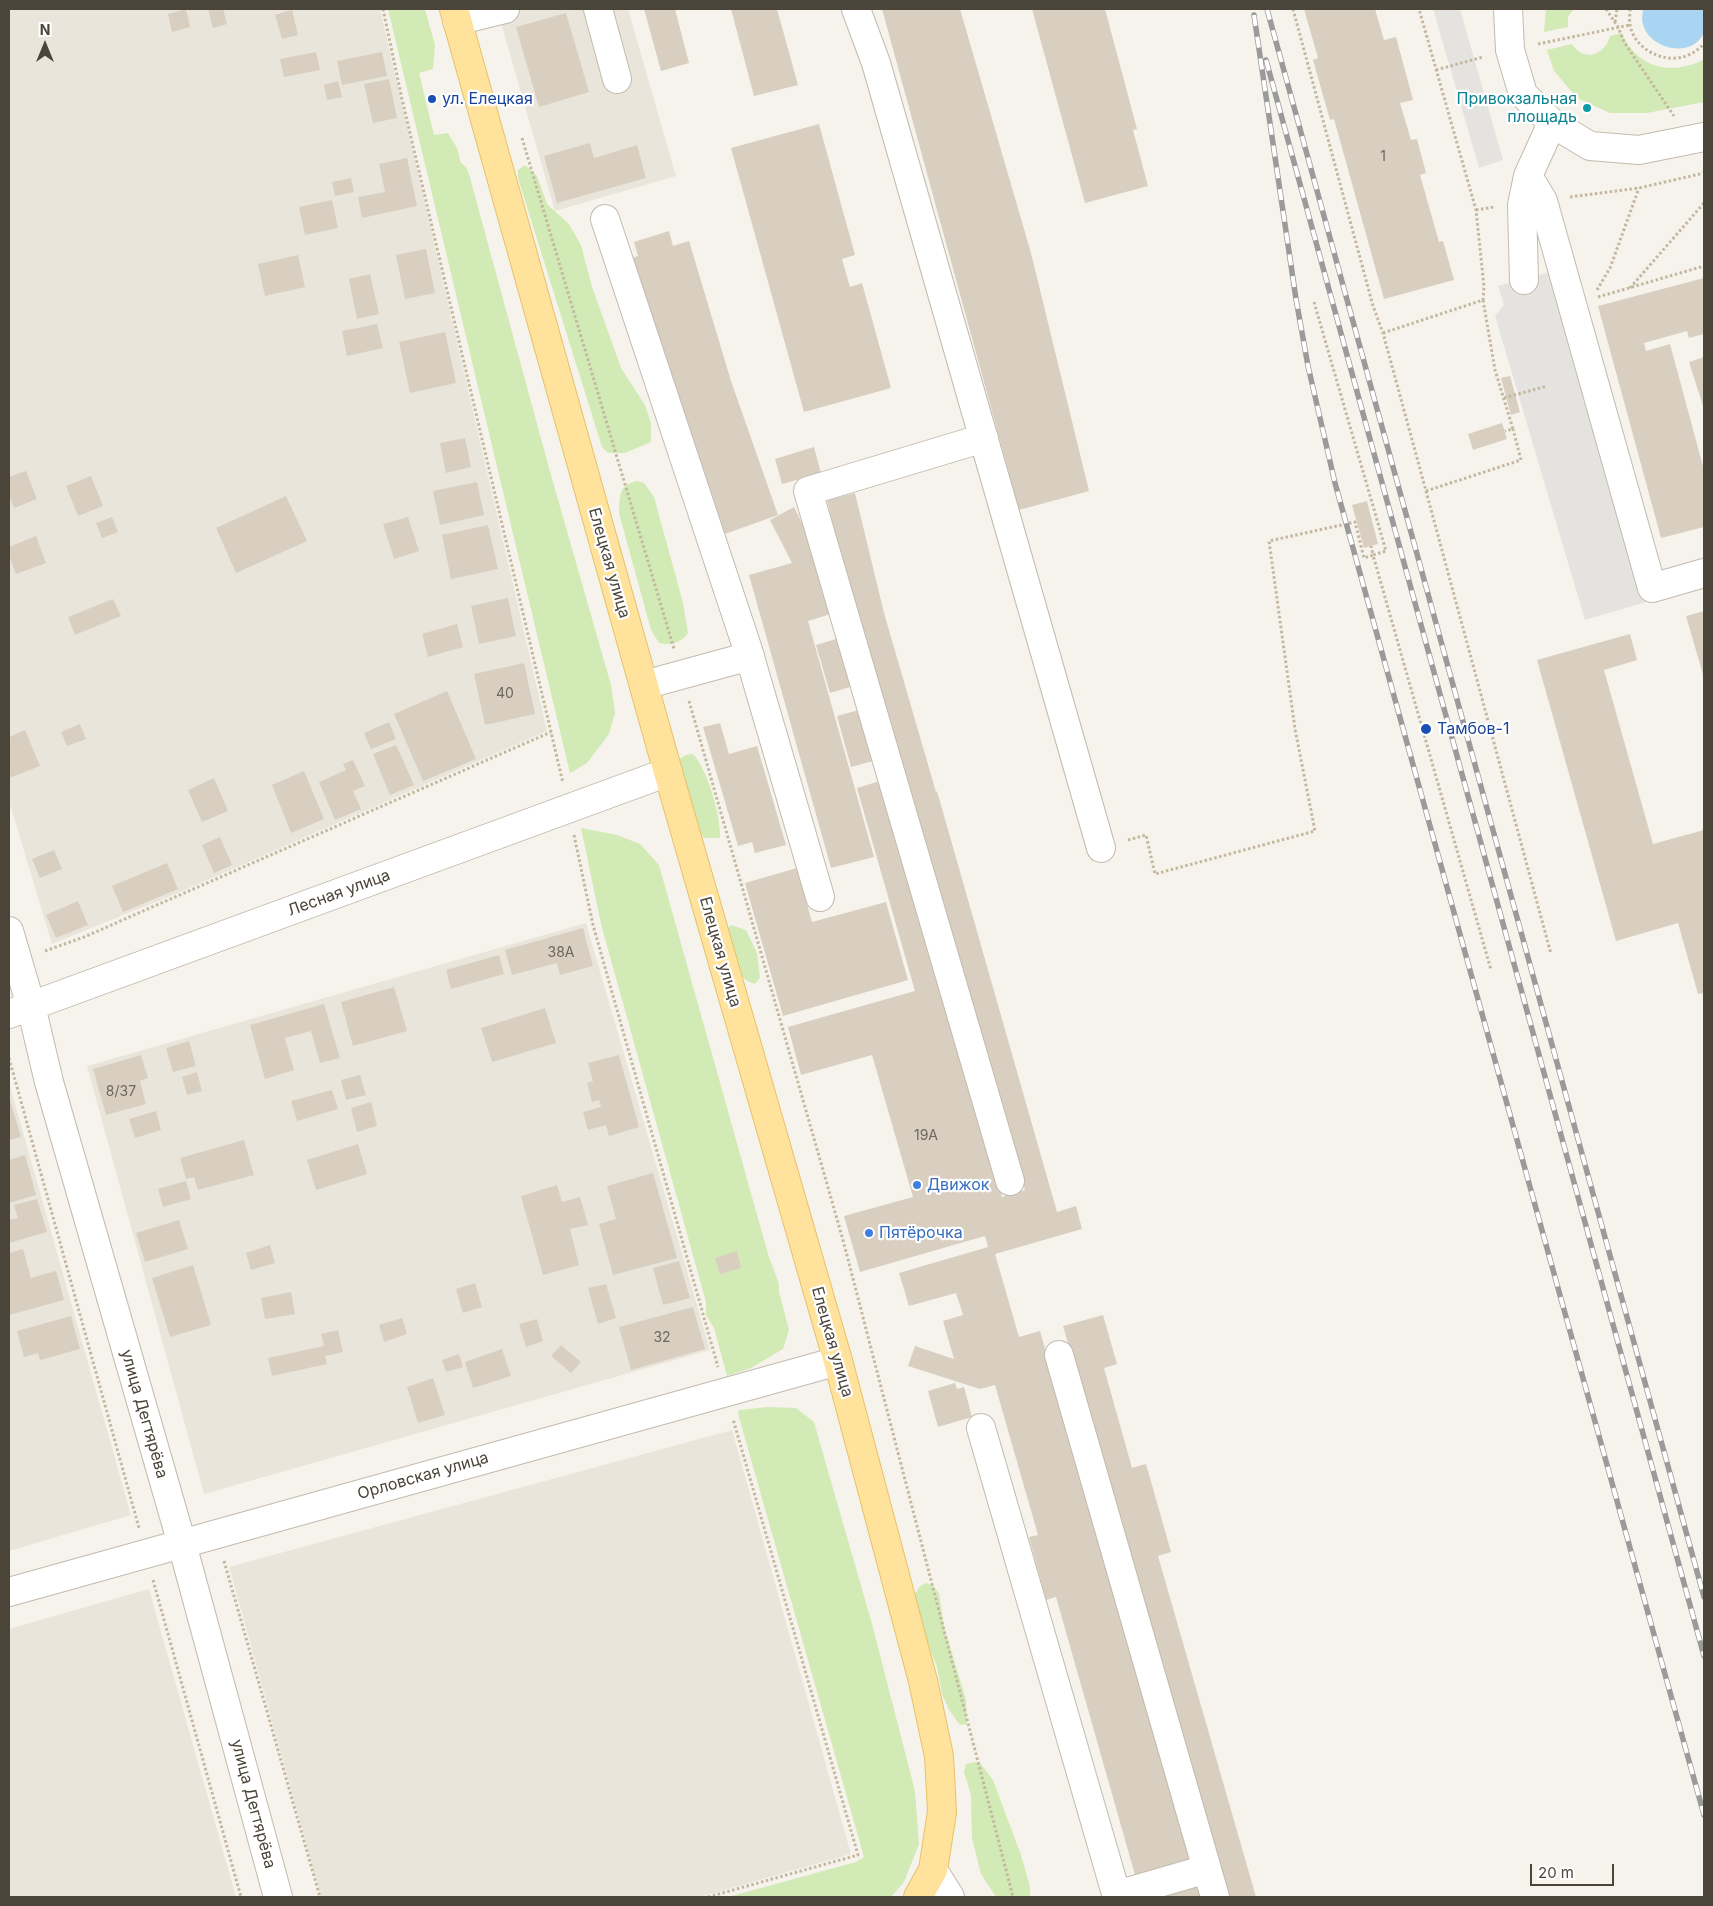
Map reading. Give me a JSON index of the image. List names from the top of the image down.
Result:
{
  "streets": {
    "main road": ["Елецкая улица"],
    "street": ["Лесная улица", "улица Дегтярёва", "Орловская улица"]
  },
  "crossings": [
    ["Елецкая улица", "Лесная улица"],
    ["Елецкая улица", "Орловская улица"],
    ["Лесная улица", "улица Дегтярёва"],
    ["улица Дегтярёва", "Орловская улица"]
  ],
  "places": [
    "ул. Елецкая",
    "Привокзальная площадь",
    "Тамбов-1",
    "Движок",
    "Пятёрочка"
  ],
  "house_numbers": [
    "1",
    "40",
    "38А",
    "8/37",
    "19А",
    "32"
  ],
  "scale_bar": "20 m",
  "north": "top"
}
